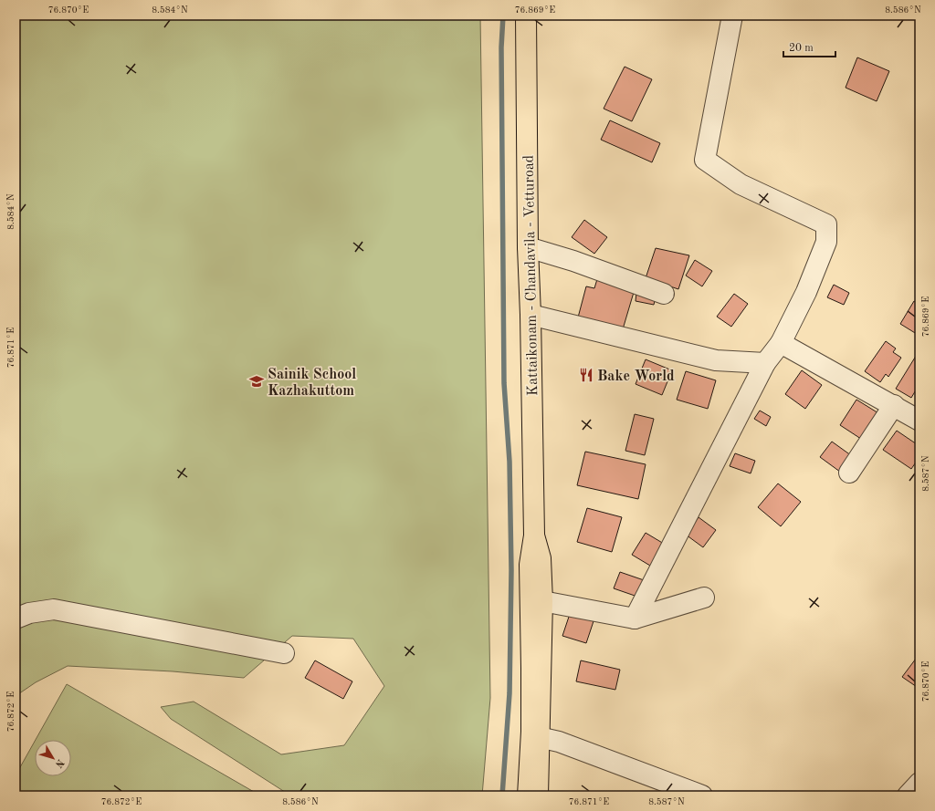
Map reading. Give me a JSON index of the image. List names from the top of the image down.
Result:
{
  "streets": {
    "main road": ["Kattaikonam - Chandavila - Vetturoad"]
  },
  "places": {
    "restaurant": ["Bake World"],
    "school or university": ["Sainik School Kazhakuttom"]
  },
  "scale_bar": "20 m",
  "north": "bottom right",
  "coordinates": [
    "76.870°E",
    "8.584°N",
    "76.869°E",
    "8.586°N",
    "76.871°E",
    "8.587°N",
    "76.872°E"
  ]
}
